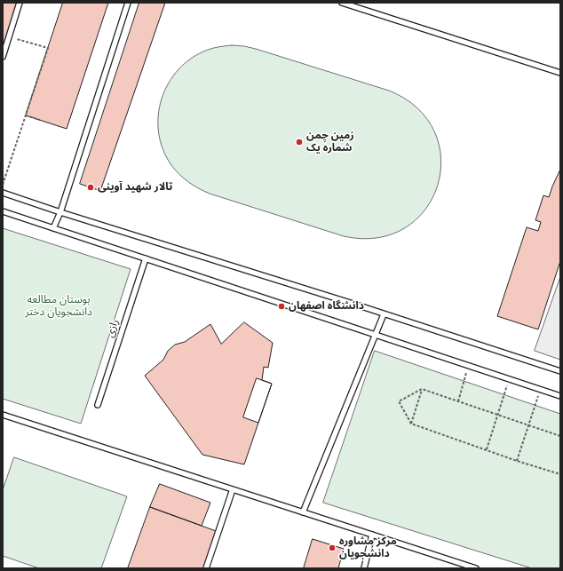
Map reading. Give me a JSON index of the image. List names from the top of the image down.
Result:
{
  "streets": {
    "lane": ["رازی"]
  },
  "parks": ["بوستان مطالعه دانشجویان دختر"],
  "places": [
    "زمین چمن شماره یک",
    "تالار شهید آوینی",
    "دانشگاه اصفهان",
    "مرکز مشاوره دانشجویان"
  ]
}
